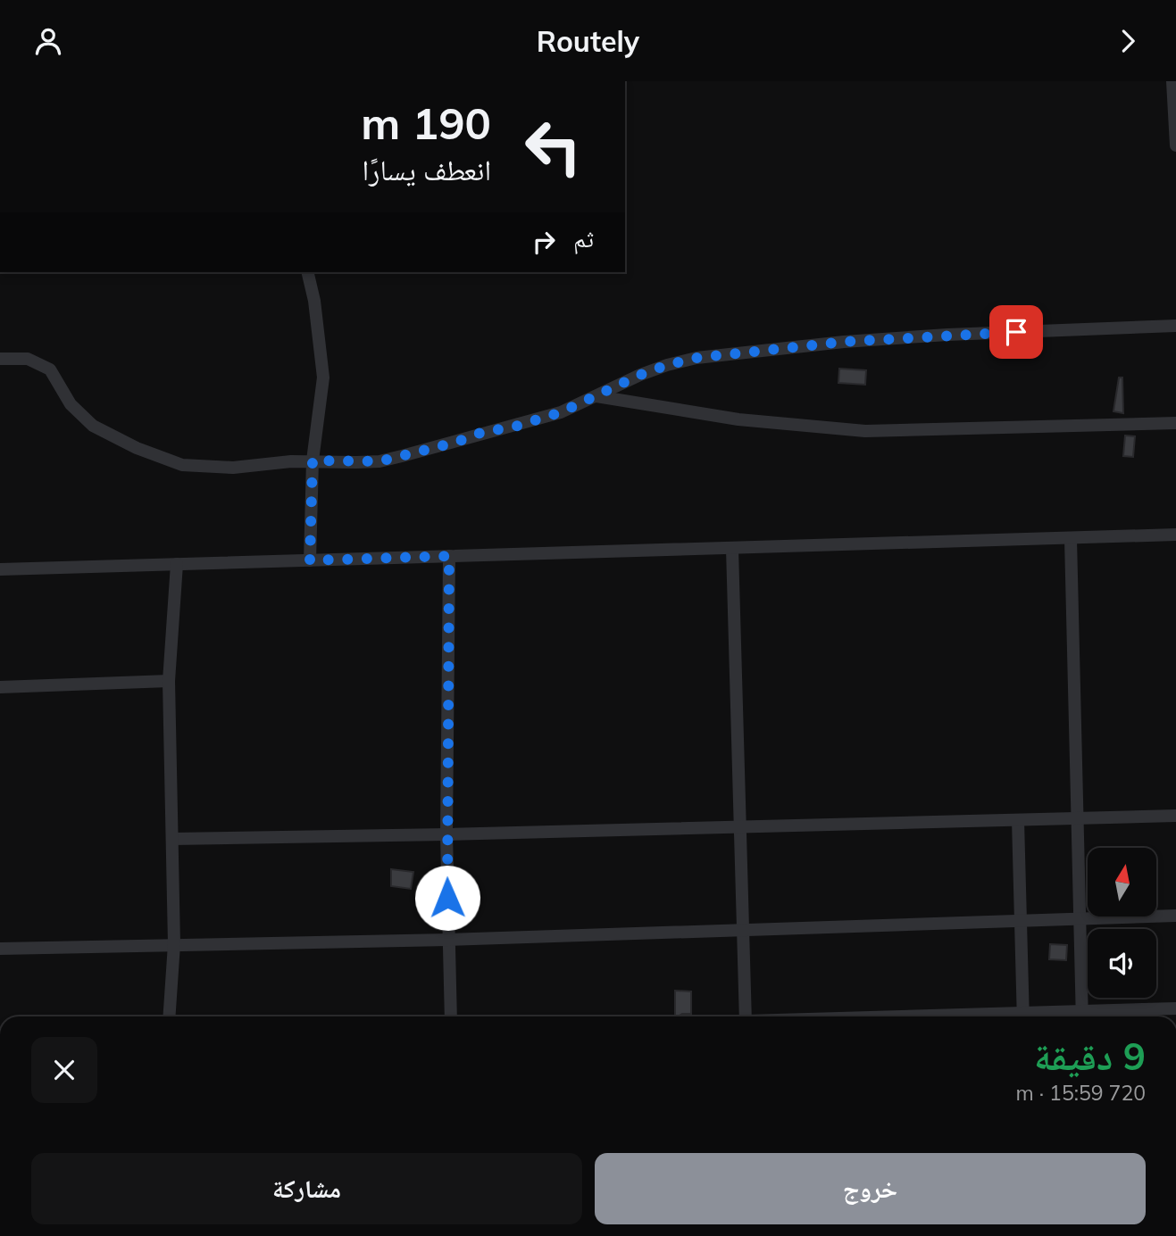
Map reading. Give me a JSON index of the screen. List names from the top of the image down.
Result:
{
  "north": "top",
  "page": {
    "header": "Routely",
    "turn": ["190 m", "انعطف يسارًا"],
    "then": "ثم",
    "heading": ["9 دقيقة", "720 m · 15:59"],
    "buttons": ["خروج", "مشاركة"]
  }
}
